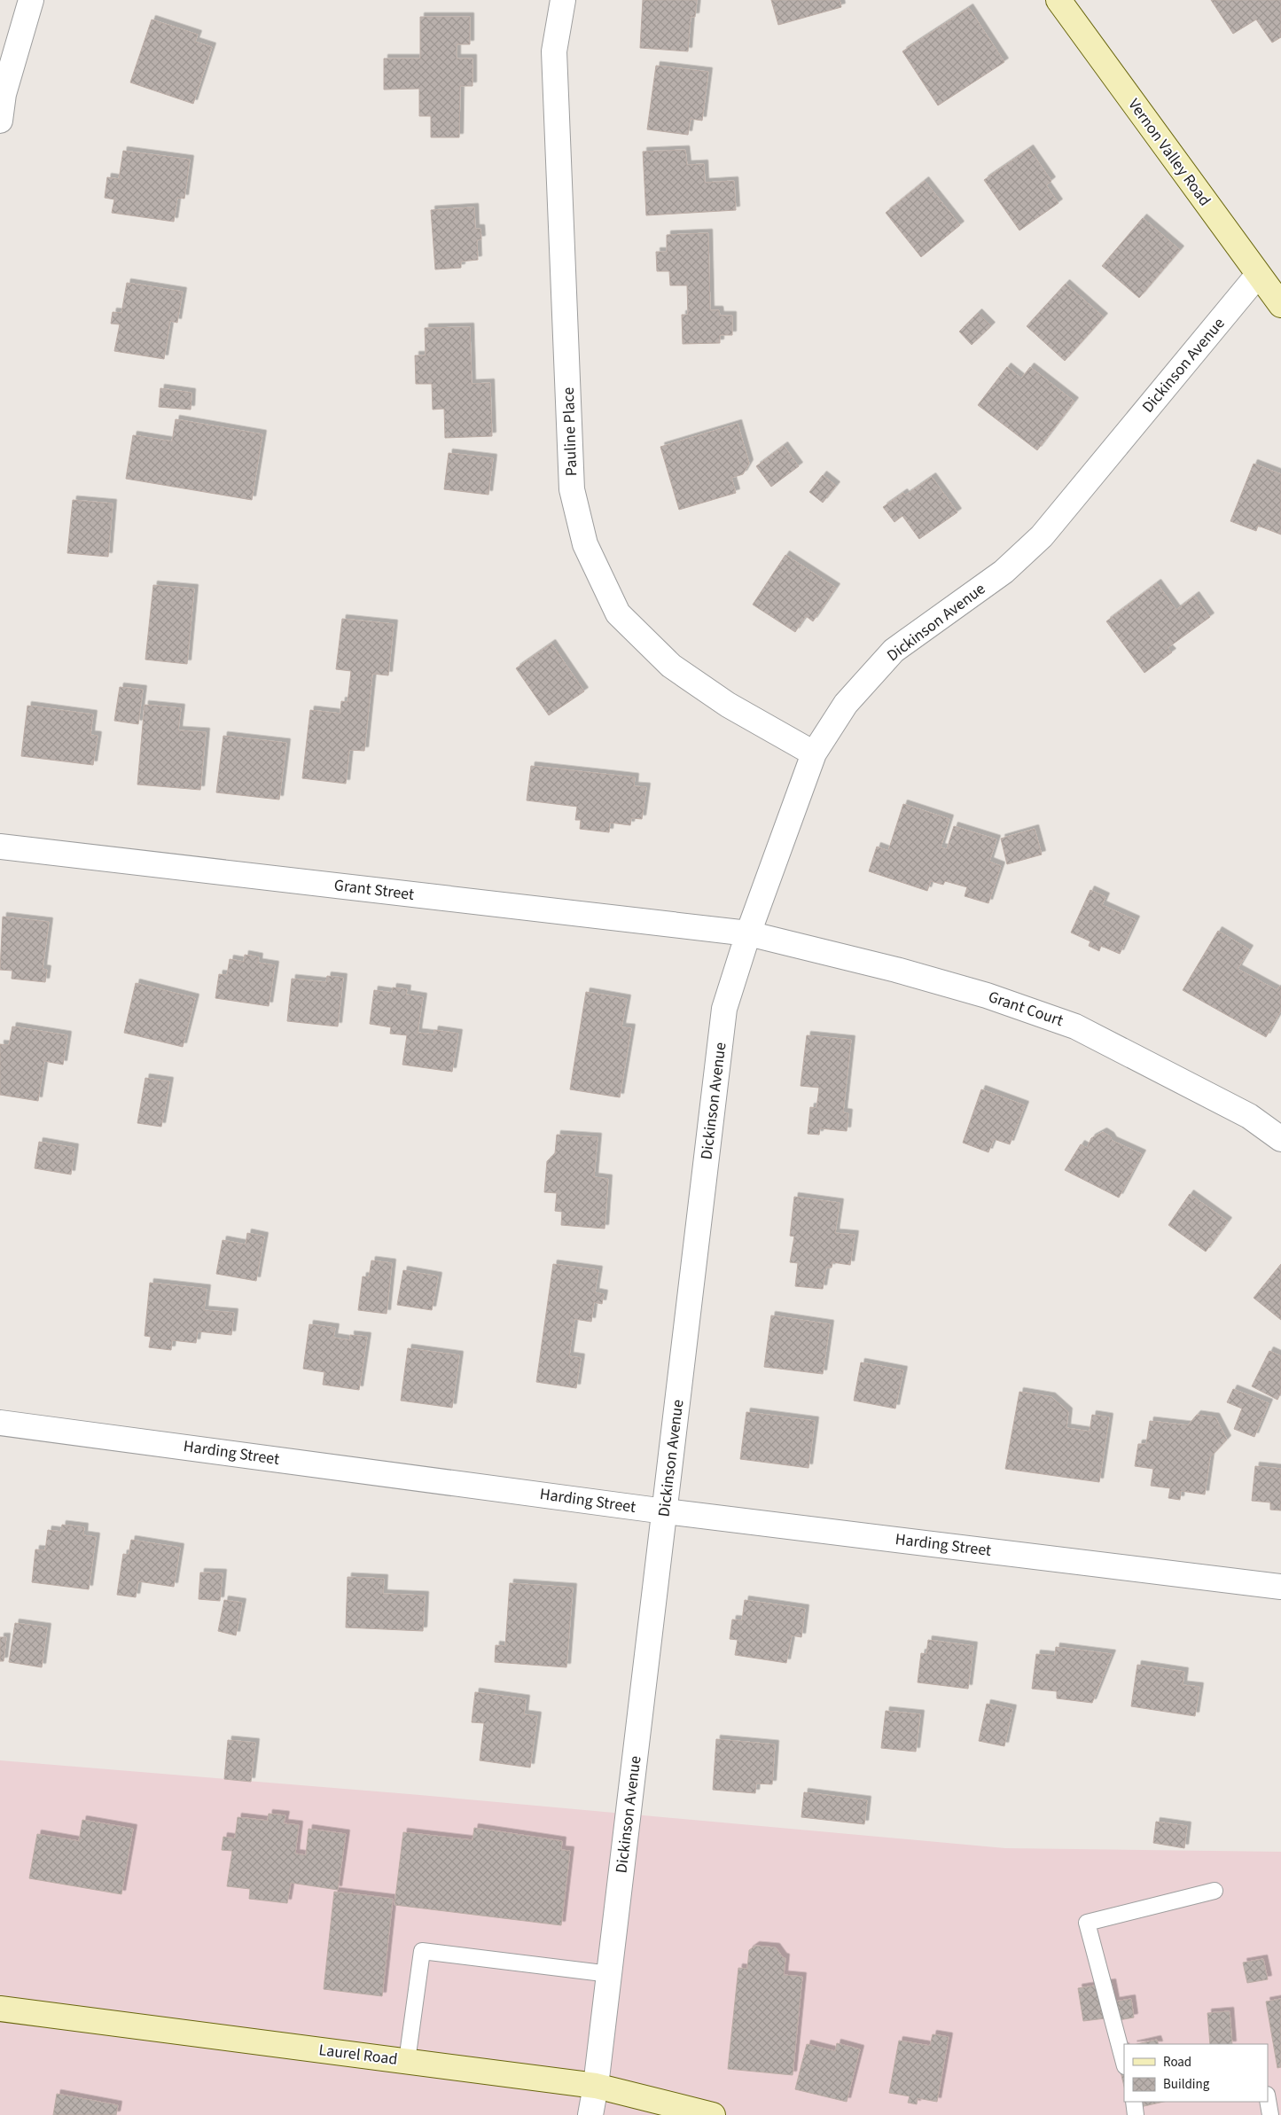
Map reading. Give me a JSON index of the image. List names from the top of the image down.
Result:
{
  "streets": {
    "main road": ["Vernon Valley Road", "Laurel Road"],
    "street": [
      "Dickinson Avenue",
      "Pauline Place",
      "Grant Street",
      "Grant Court",
      "Harding Street"
    ]
  },
  "crossings": [
    ["Vernon Valley Road", "Dickinson Avenue"],
    ["Dickinson Avenue", "Pauline Place"],
    ["Dickinson Avenue", "Grant Street"],
    ["Dickinson Avenue", "Grant Court"],
    ["Dickinson Avenue", "Harding Street"],
    ["Dickinson Avenue", "Laurel Road"],
    ["Grant Street", "Grant Court"]
  ],
  "legend": ["Road", "Building"]
}
